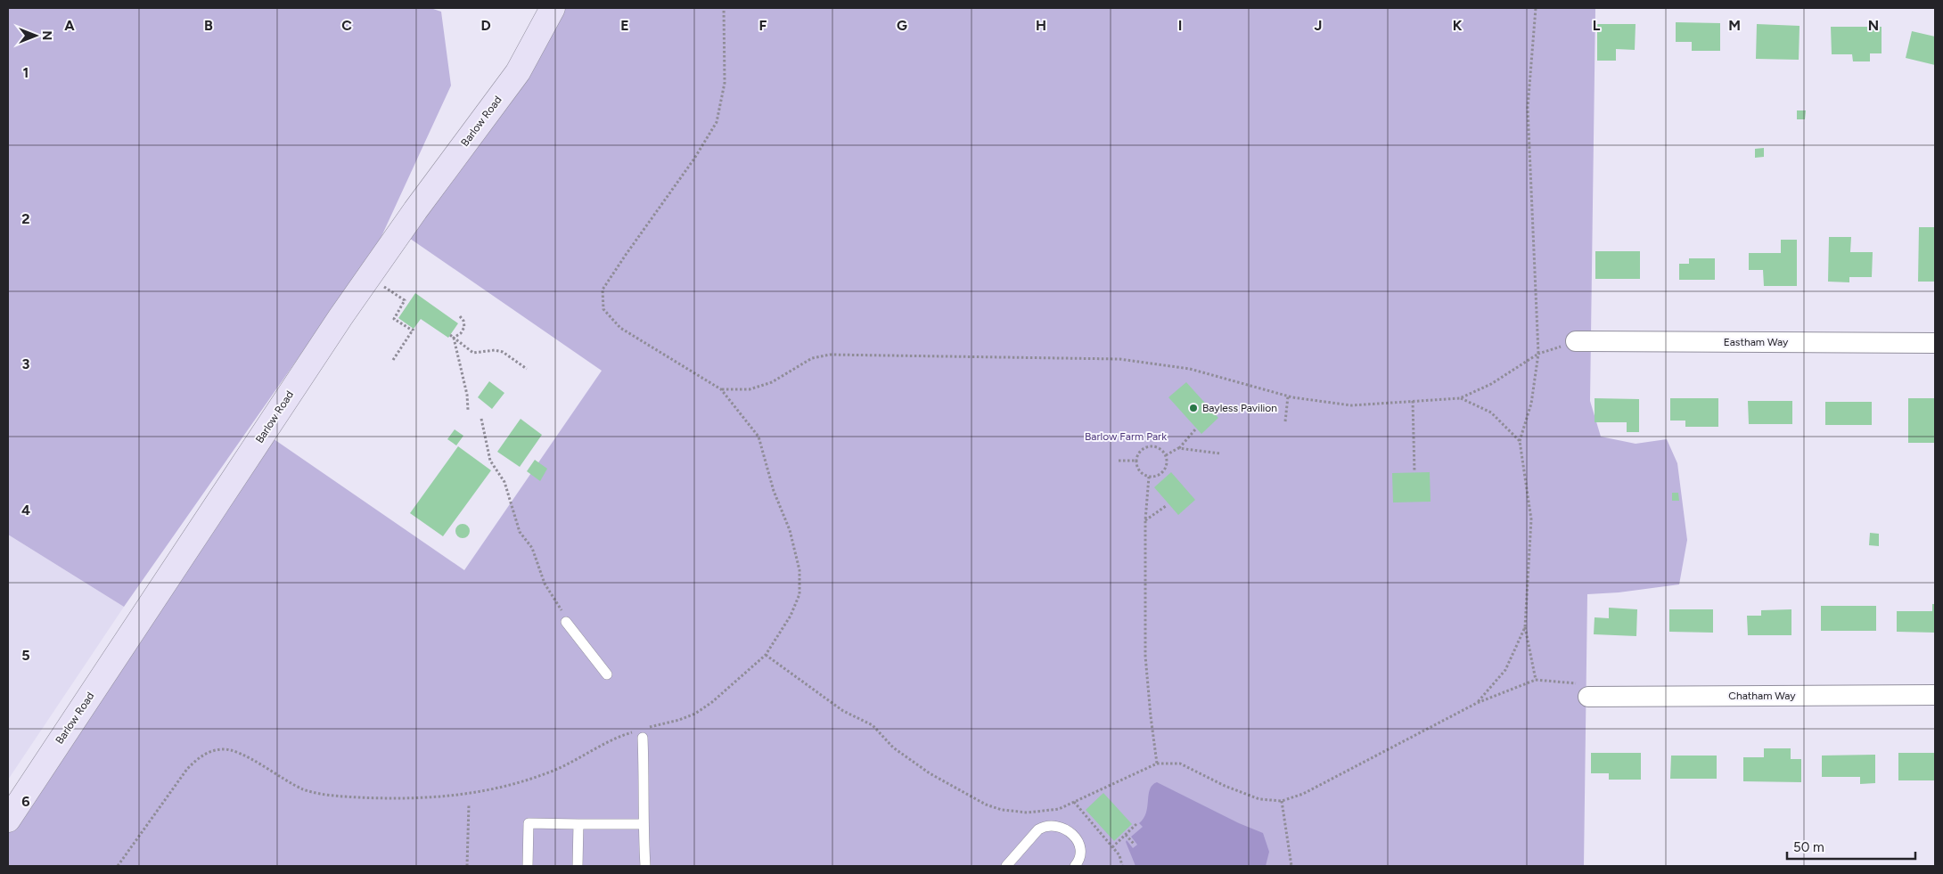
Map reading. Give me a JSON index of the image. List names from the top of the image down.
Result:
{
  "streets": {
    "street": ["Barlow Road", "Eastham Way", "Chatham Way"]
  },
  "parks": ["Barlow Farm Park"],
  "places": ["Bayless Pavilion"],
  "scale_bar": "50 m",
  "north": "right",
  "grid": {
    "columns": [
      "A",
      "B",
      "C",
      "D",
      "E",
      "F",
      "G",
      "H",
      "I",
      "J",
      "K",
      "L",
      "M",
      "N"
    ],
    "rows": [
      "1",
      "2",
      "3",
      "4",
      "5",
      "6"
    ]
  }
}
